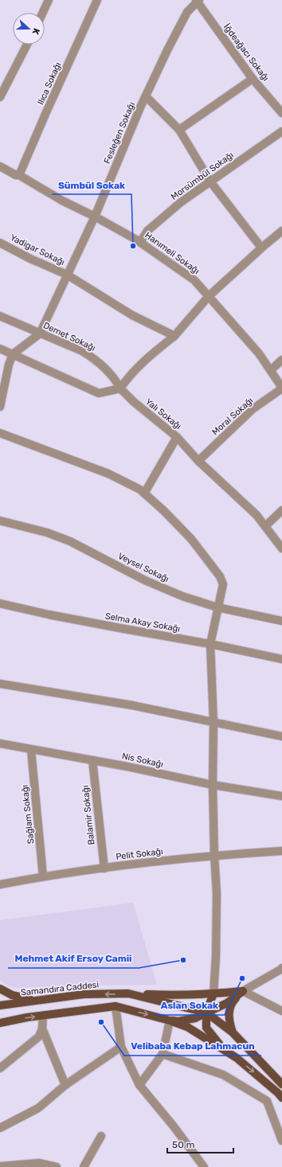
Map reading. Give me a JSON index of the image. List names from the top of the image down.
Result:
{
  "streets": {
    "main road": ["Samandıra Caddesi"],
    "street": [
      "İğdeağacı Sokağı",
      "Ilıca Sokağı",
      "Fesleğen Sokağı",
      "Morsümbül Sokağı",
      "Yadigar Sokağı",
      "Hanımeli Sokağı",
      "Demet Sokağı",
      "Yalı Sokağı",
      "Moral Sokağı",
      "Veysel Sokağı",
      "Selma Akay Sokağı",
      "Nis Sokağı",
      "Sağlam Sokağı",
      "Balamir Sokağı",
      "Pelit Sokağı"
    ]
  },
  "crossings": [
    ["İğdeağacı Sokağı", "Fesleğen Sokağı"],
    ["Ilıca Sokağı", "Hanımeli Sokağı"],
    ["Fesleğen Sokağı", "Yadigar Sokağı"],
    ["Fesleğen Sokağı", "Hanımeli Sokağı"],
    ["Fesleğen Sokağı", "Demet Sokağı"],
    ["Morsümbül Sokağı", "Hanımeli Sokağı"],
    ["Hanımeli Sokağı", "Moral Sokağı"],
    ["Demet Sokağı", "Yalı Sokağı"],
    ["Yalı Sokağı", "Moral Sokağı"],
    ["Nis Sokağı", "Sağlam Sokağı"],
    ["Nis Sokağı", "Balamir Sokağı"],
    ["Sağlam Sokağı", "Pelit Sokağı"],
    ["Balamir Sokağı", "Pelit Sokağı"]
  ],
  "places": [
    "Sümbül Sokak",
    "Mehmet Akif Ersoy Camii",
    "Aslan Sokak",
    "Velibaba Kebap Lahmacun"
  ],
  "scale_bar": "50 m",
  "north": "right"
}
